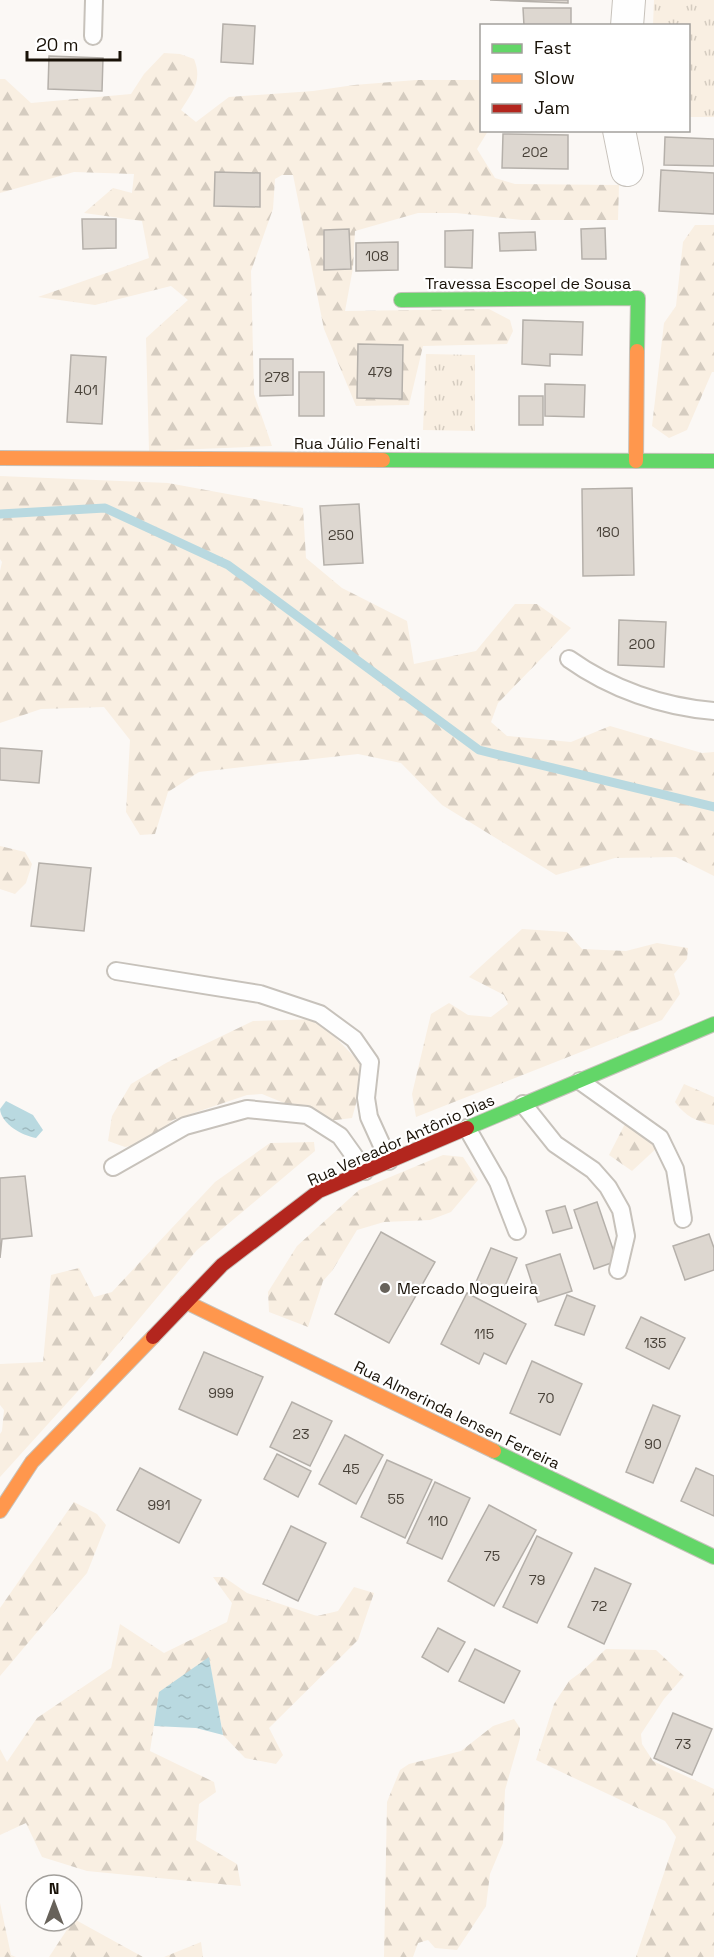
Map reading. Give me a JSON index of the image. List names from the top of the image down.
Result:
{
  "streets": {
    "street": [
      "Travessa Escopel de Sousa",
      "Rua Júlio Fenalti",
      "Rua Vereador Antônio Dias",
      "Rua Almerinda Iensen Ferreira"
    ]
  },
  "crossings": [
    ["Travessa Escopel de Sousa", "Rua Júlio Fenalti"],
    ["Rua Vereador Antônio Dias", "Rua Almerinda Iensen Ferreira"]
  ],
  "places": ["Mercado Nogueira"],
  "house_numbers": [
    "202",
    "108",
    "479",
    "278",
    "401",
    "180",
    "250",
    "200",
    "115",
    "135",
    "999",
    "70",
    "23",
    "90",
    "45",
    "55",
    "991",
    "110",
    "75",
    "79",
    "72",
    "73"
  ],
  "legend": ["Fast", "Slow", "Jam"],
  "scale_bar": "20 m",
  "north": "top"
}
